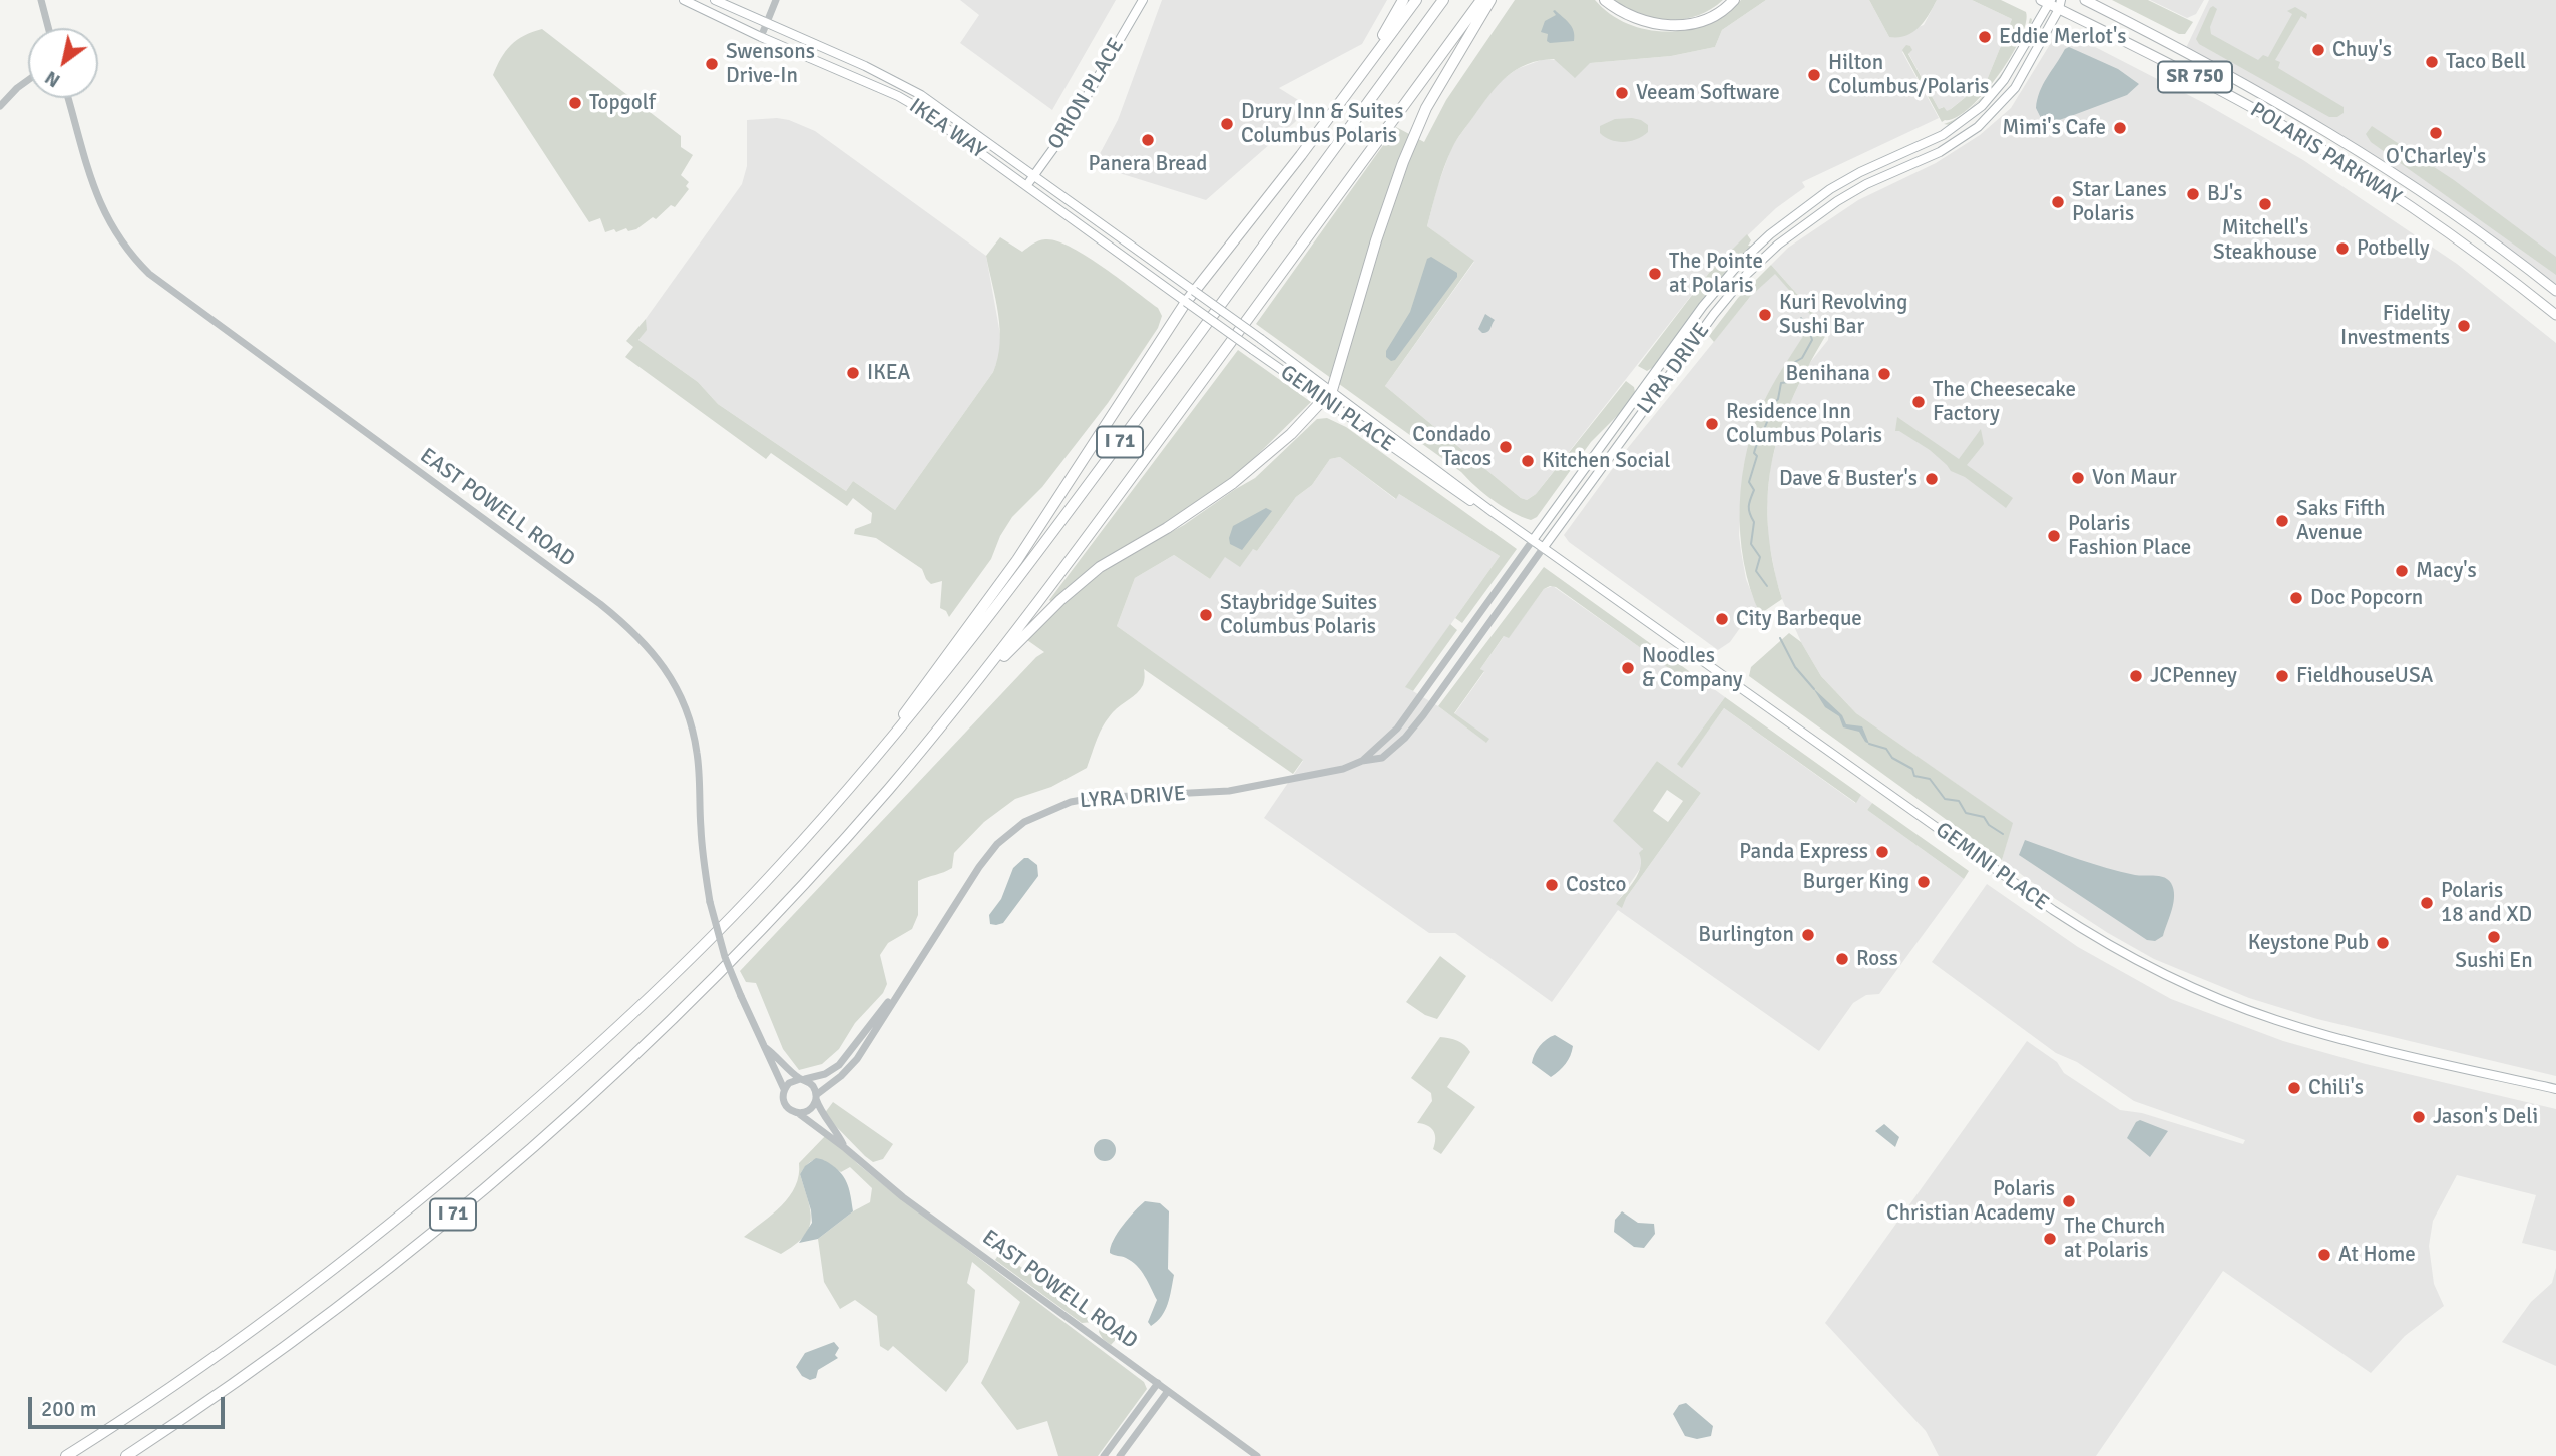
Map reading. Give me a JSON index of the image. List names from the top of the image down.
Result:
{
  "streets": {
    "highway": ["I 71"],
    "main road": [
      "SR 750",
      "ORION PLACE",
      "IKEA WAY",
      "POLARIS PARKWAY",
      "LYRA DRIVE",
      "GEMINI PLACE"
    ],
    "street": ["EAST POWELL ROAD"]
  },
  "crossings": [
    ["ORION PLACE", "IKEA WAY"],
    ["IKEA WAY", "GEMINI PLACE"],
    ["POLARIS PARKWAY", "LYRA DRIVE"],
    ["LYRA DRIVE", "GEMINI PLACE"],
    ["LYRA DRIVE", "EAST POWELL ROAD"]
  ],
  "places": [
    "Eddie Merlot's",
    "Chuy's",
    "Taco Bell",
    "Swensons Drive-In",
    "Hilton Columbus/Polaris",
    "Veeam Software",
    "Topgolf",
    "Drury Inn & Suites Columbus Polaris",
    "Mimi's Cafe",
    "O'Charley's",
    "Panera Bread",
    "BJ's",
    "Star Lanes Polaris",
    "Mitchell's Steakhouse",
    "Potbelly",
    "The Pointe at Polaris",
    "Kuri Revolving Sushi Bar",
    "Fidelity Investments",
    "IKEA",
    "Benihana",
    "The Cheesecake Factory",
    "Residence Inn Columbus Polaris",
    "Condado Tacos",
    "Kitchen Social",
    "Von Maur",
    "Dave & Buster's",
    "Saks Fifth Avenue",
    "Polaris Fashion Place",
    "Macy's",
    "Doc Popcorn",
    "Staybridge Suites Columbus Polaris",
    "City Barbeque",
    "Noodles & Company",
    "JCPenney",
    "FieldhouseUSA",
    "Panda Express",
    "Burger King",
    "Costco",
    "Polaris 18 and XD",
    "Burlington",
    "Sushi En",
    "Keystone Pub",
    "Ross",
    "Chili's",
    "Jason's Deli",
    "Polaris Christian Academy",
    "The Church at Polaris",
    "At Home"
  ],
  "scale_bar": "200 m",
  "north": "bottom left"
}
